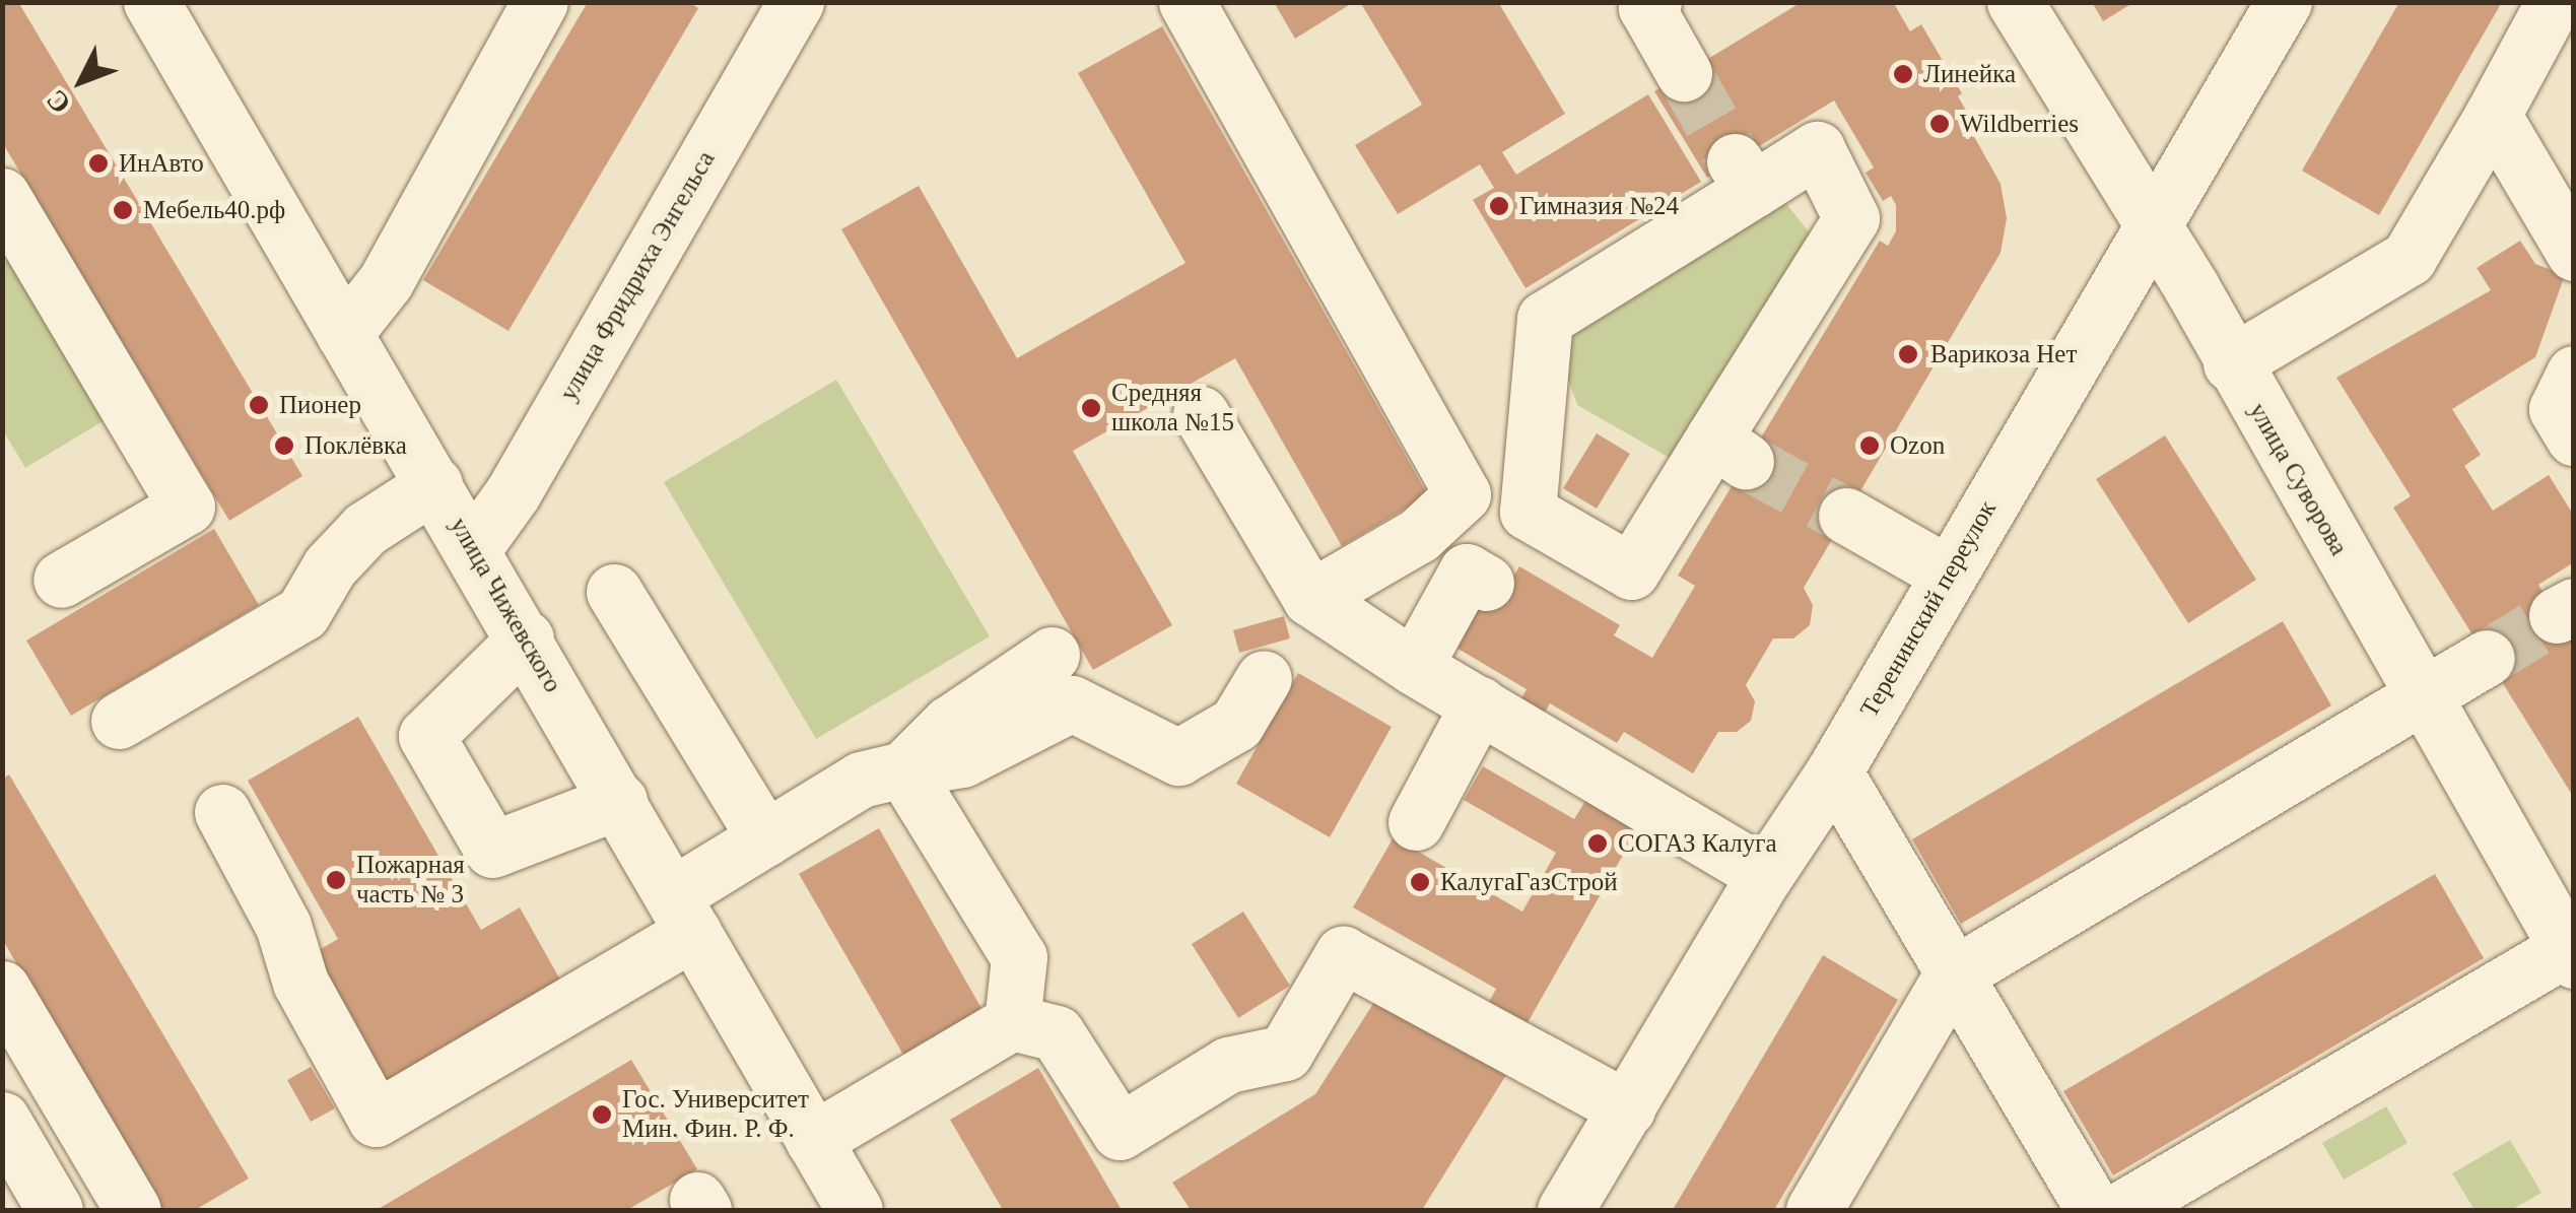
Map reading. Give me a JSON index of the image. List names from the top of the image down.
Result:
{
  "streets": {
    "street": [
      "улица Фридриха Энгельса",
      "улица Суворова",
      "улица Чижевского",
      "Теренинский переулок"
    ]
  },
  "crossings": [
    ["улица Фридриха Энгельса", "улица Чижевского"],
    ["улица Суворова", "Теренинский переулок"]
  ],
  "places": [
    "Линейка",
    "Wildberries",
    "ИнАвто",
    "Гимназия №24",
    "Мебель40.рф",
    "Варикоза Нет",
    "Пионер",
    "Средняя школа №15",
    "Поклёвка",
    "Ozon",
    "СОГАЗ Калуга",
    "Пожарная часть № 3",
    "КалугаГазСтрой",
    "Гос. Университет Мин. Фин. Р. Ф."
  ],
  "north": "bottom left"
}
